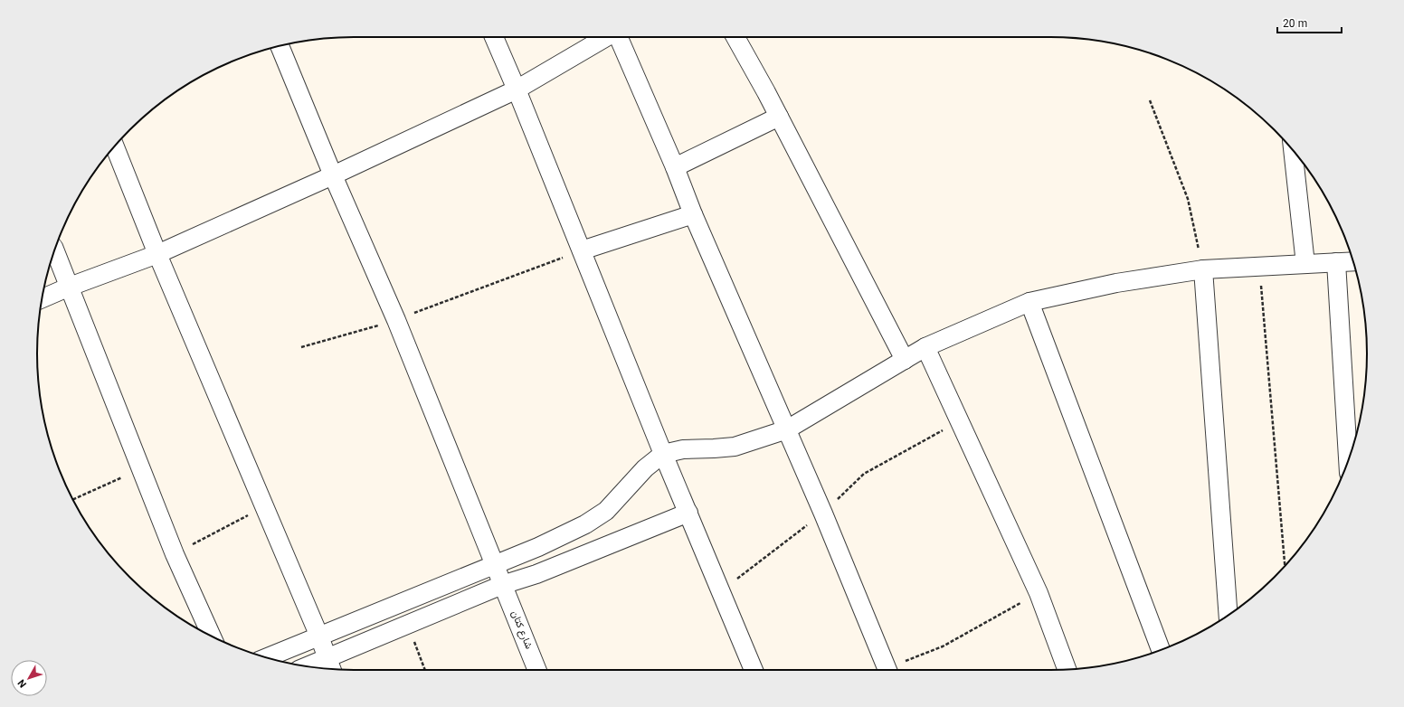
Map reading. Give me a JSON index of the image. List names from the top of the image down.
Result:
{
  "streets": {
    "street": ["شارع كتان"]
  },
  "scale_bar": "20 m",
  "north": "bottom left"
}
